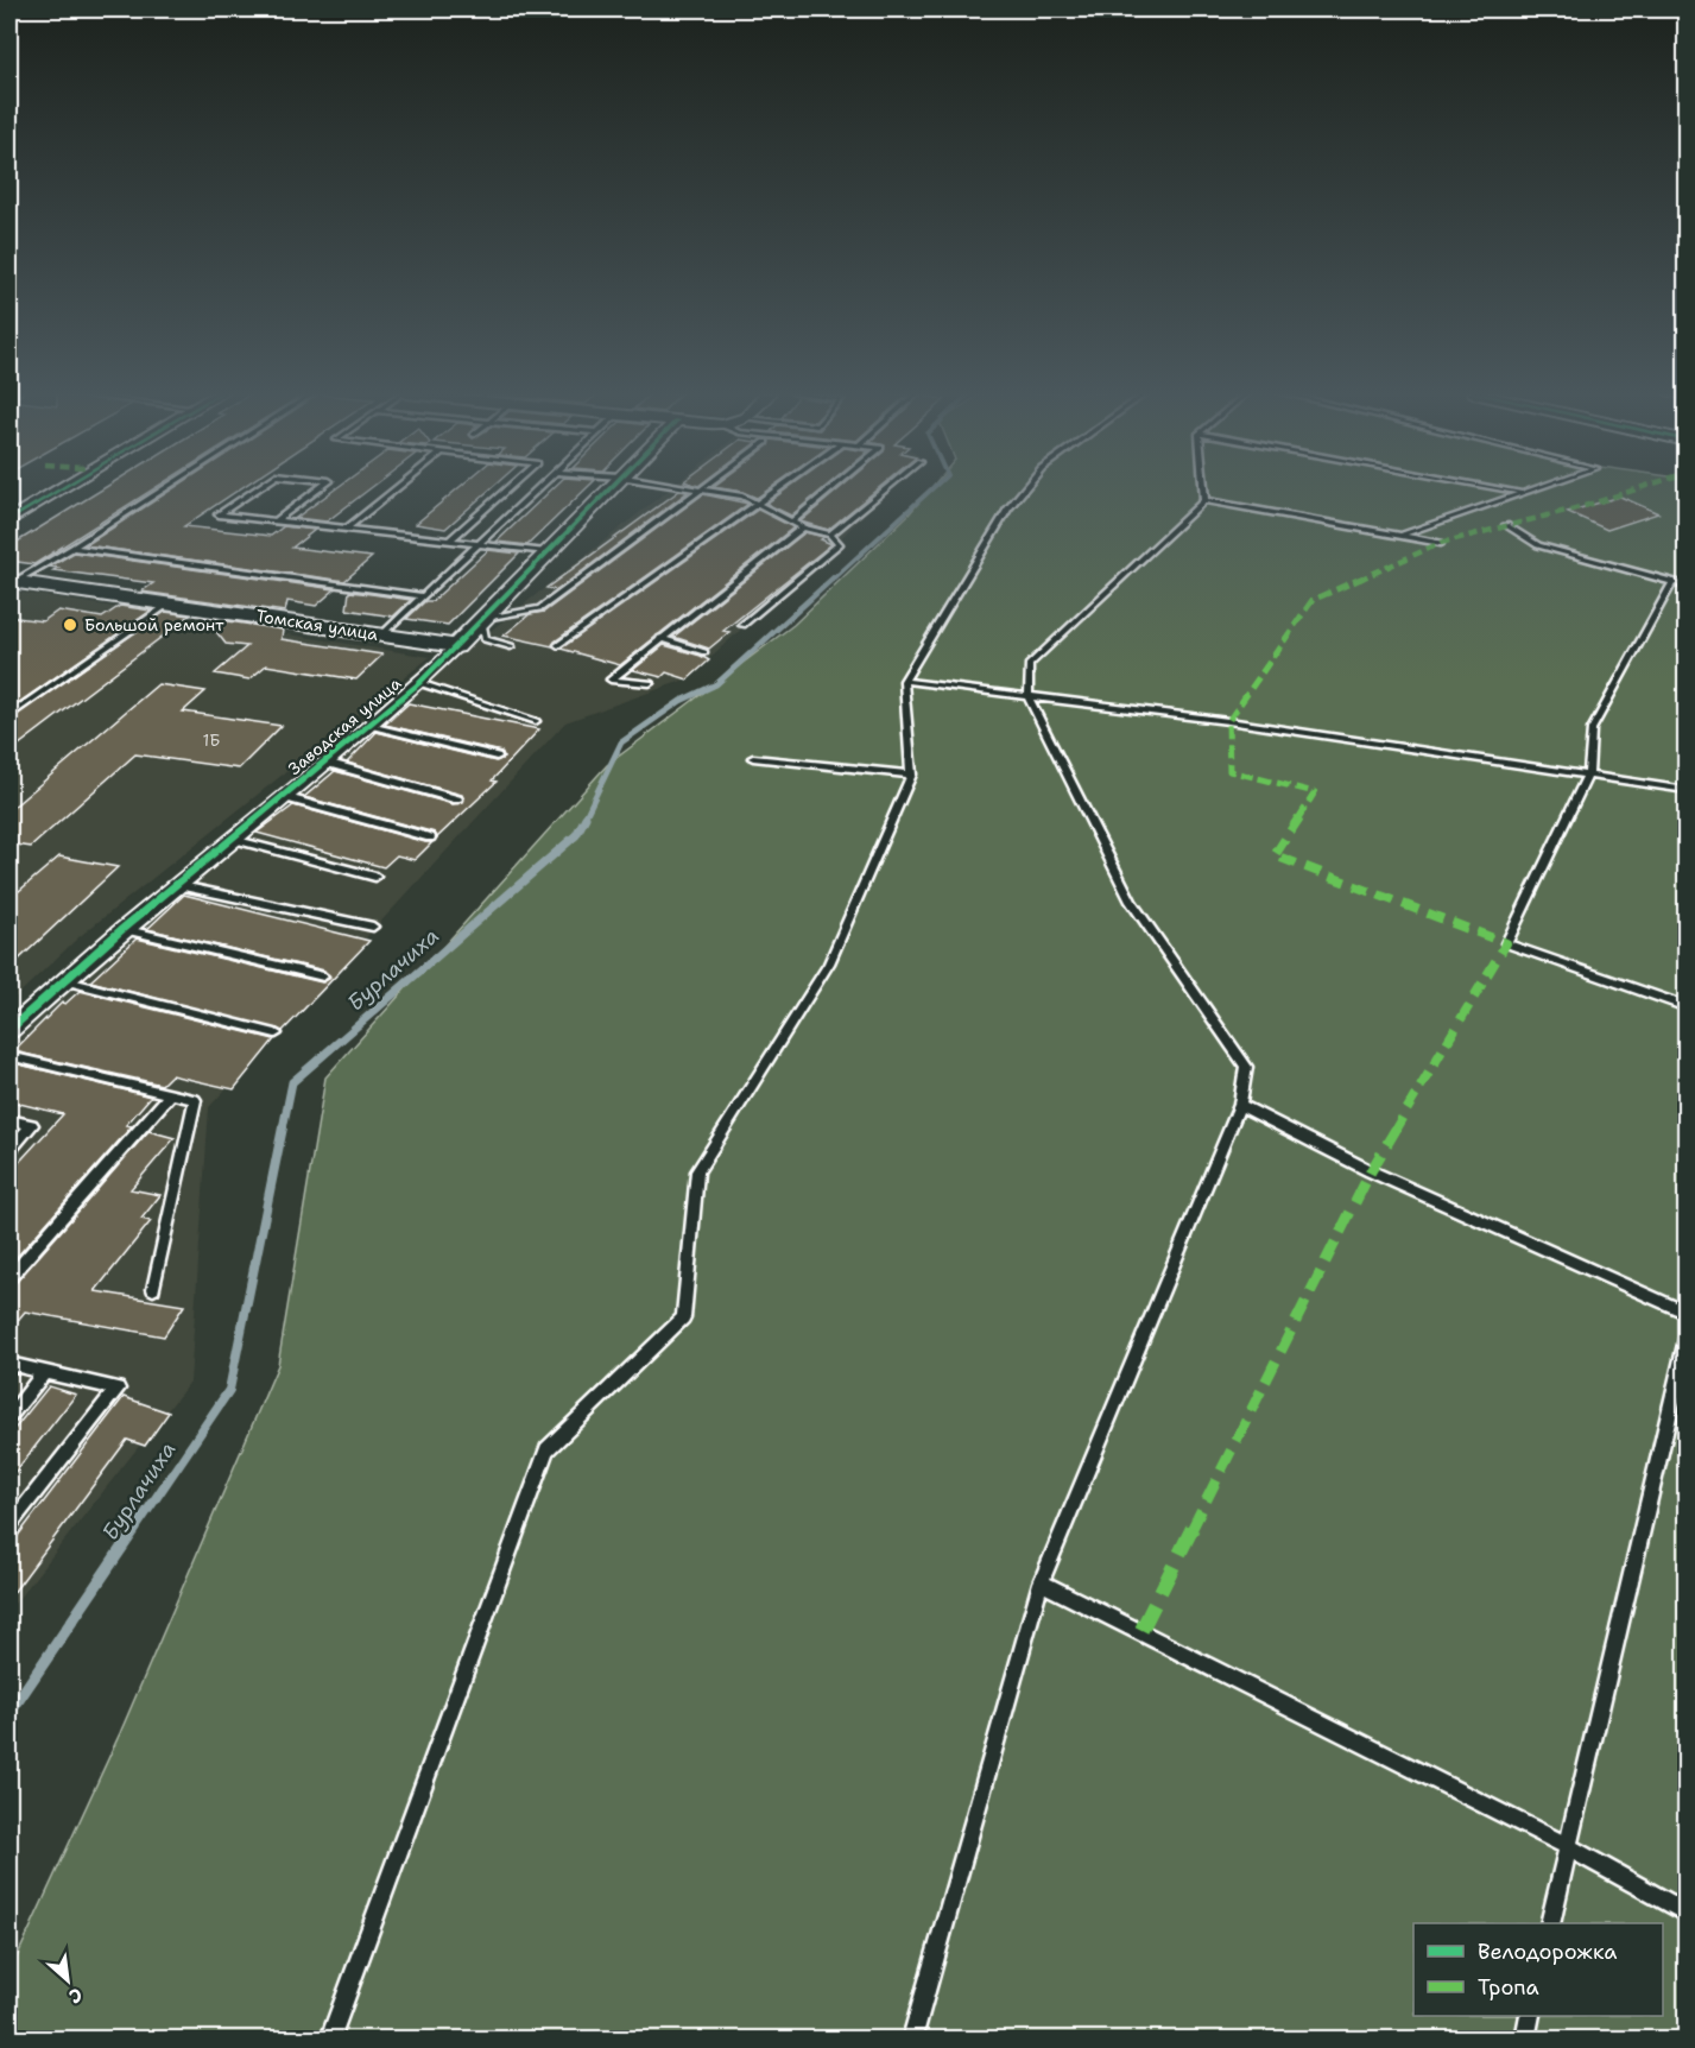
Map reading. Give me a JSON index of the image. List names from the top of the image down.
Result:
{
  "streets": {
    "street": ["Томская улица", "Заводская улица"]
  },
  "crossings": [
    ["Томская улица", "Заводская улица"]
  ],
  "water": ["Бурлачиха"],
  "places": ["Большой ремонт"],
  "house_numbers": ["1Б"],
  "legend": ["Велодорожка", "Тропа"],
  "north": "bottom right"
}
